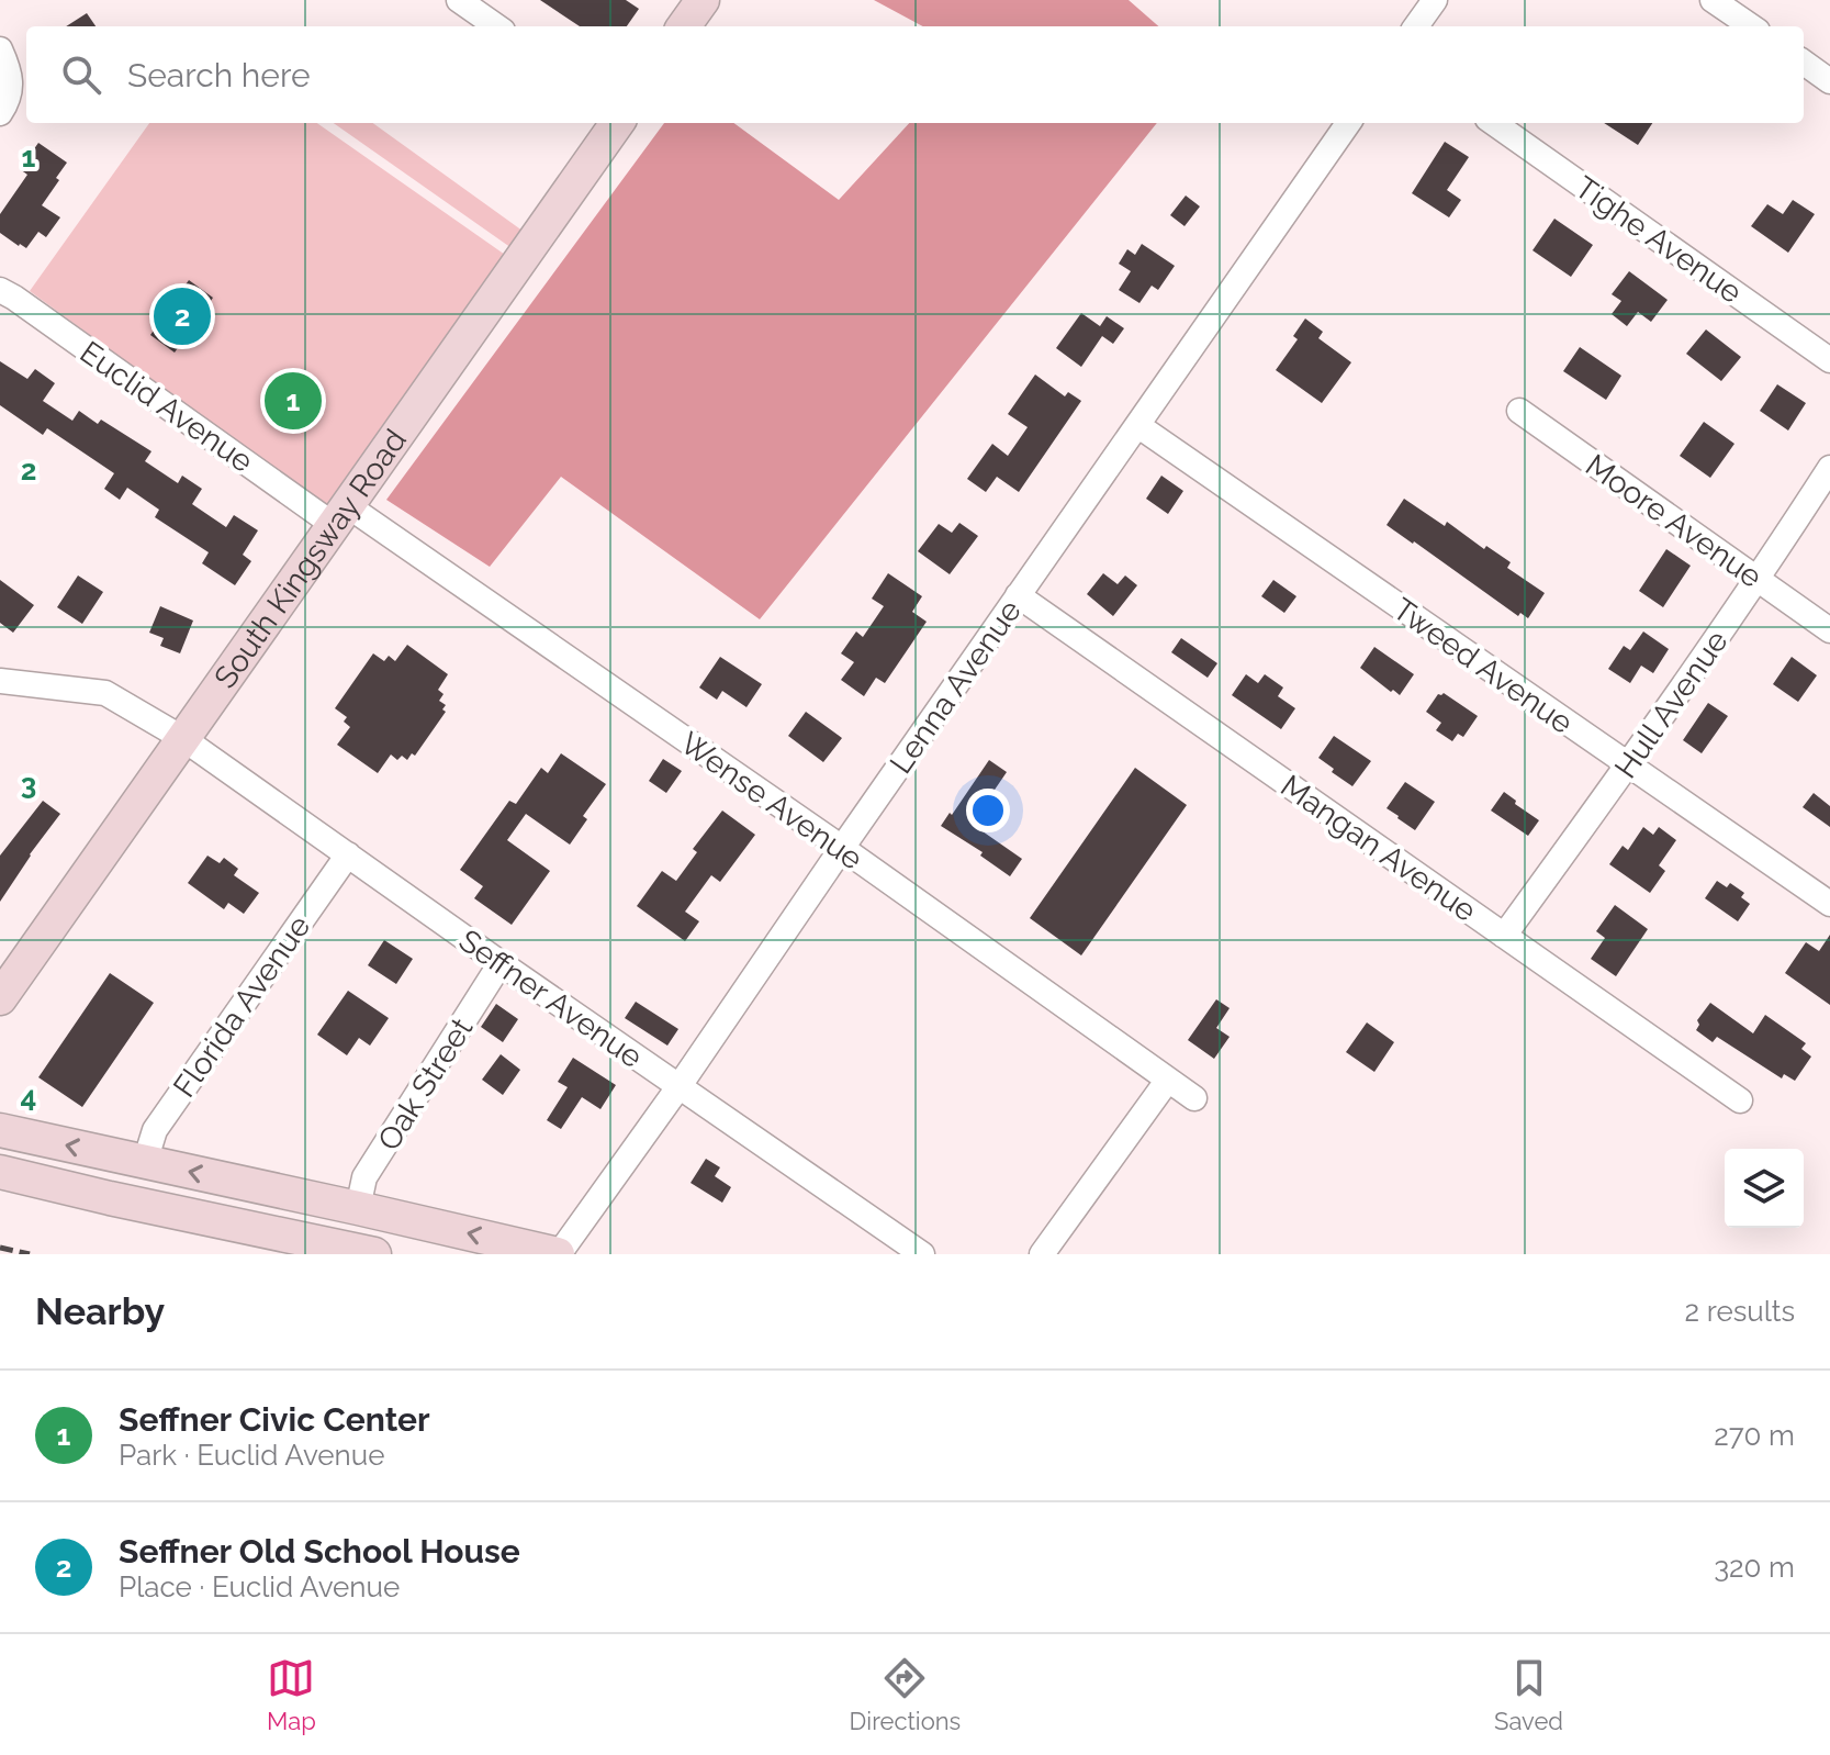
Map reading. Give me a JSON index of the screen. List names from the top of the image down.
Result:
{
  "streets": {
    "street": [
      "Tighe Avenue",
      "Euclid Avenue",
      "Moore Avenue",
      "South Kingsway Road",
      "Tweed Avenue",
      "Lenna Avenue",
      "Hull Avenue",
      "Wense Avenue",
      "Mangan Avenue",
      "Seffner Avenue",
      "Florida Avenue",
      "Oak Street"
    ]
  },
  "crossings": [
    ["Euclid Avenue", "South Kingsway Road"],
    ["Euclid Avenue", "Wense Avenue"],
    ["Moore Avenue", "Hull Avenue"],
    ["South Kingsway Road", "Wense Avenue"],
    ["South Kingsway Road", "Seffner Avenue"],
    ["Tweed Avenue", "Lenna Avenue"],
    ["Tweed Avenue", "Hull Avenue"],
    ["Lenna Avenue", "Wense Avenue"],
    ["Lenna Avenue", "Mangan Avenue"],
    ["Lenna Avenue", "Seffner Avenue"],
    ["Hull Avenue", "Mangan Avenue"],
    ["Seffner Avenue", "Florida Avenue"],
    ["Seffner Avenue", "Oak Street"]
  ],
  "page": {
    "search": "Search here",
    "pins": ["2", "1"],
    "heading": ["Nearby", "2 results"],
    "list": [
      {
        "mark": "1",
        "name": "Seffner Civic Center",
        "note": "Park · Euclid Avenue",
        "value": "270 m"
      },
      {
        "mark": "2",
        "name": "Seffner Old School House",
        "note": "Place · Euclid Avenue",
        "value": "320 m"
      }
    ],
    "nav": ["Map", "Directions", "Saved"]
  },
  "grid": {
    "rows": [
      "1",
      "2",
      "3",
      "4"
    ]
  }
}
